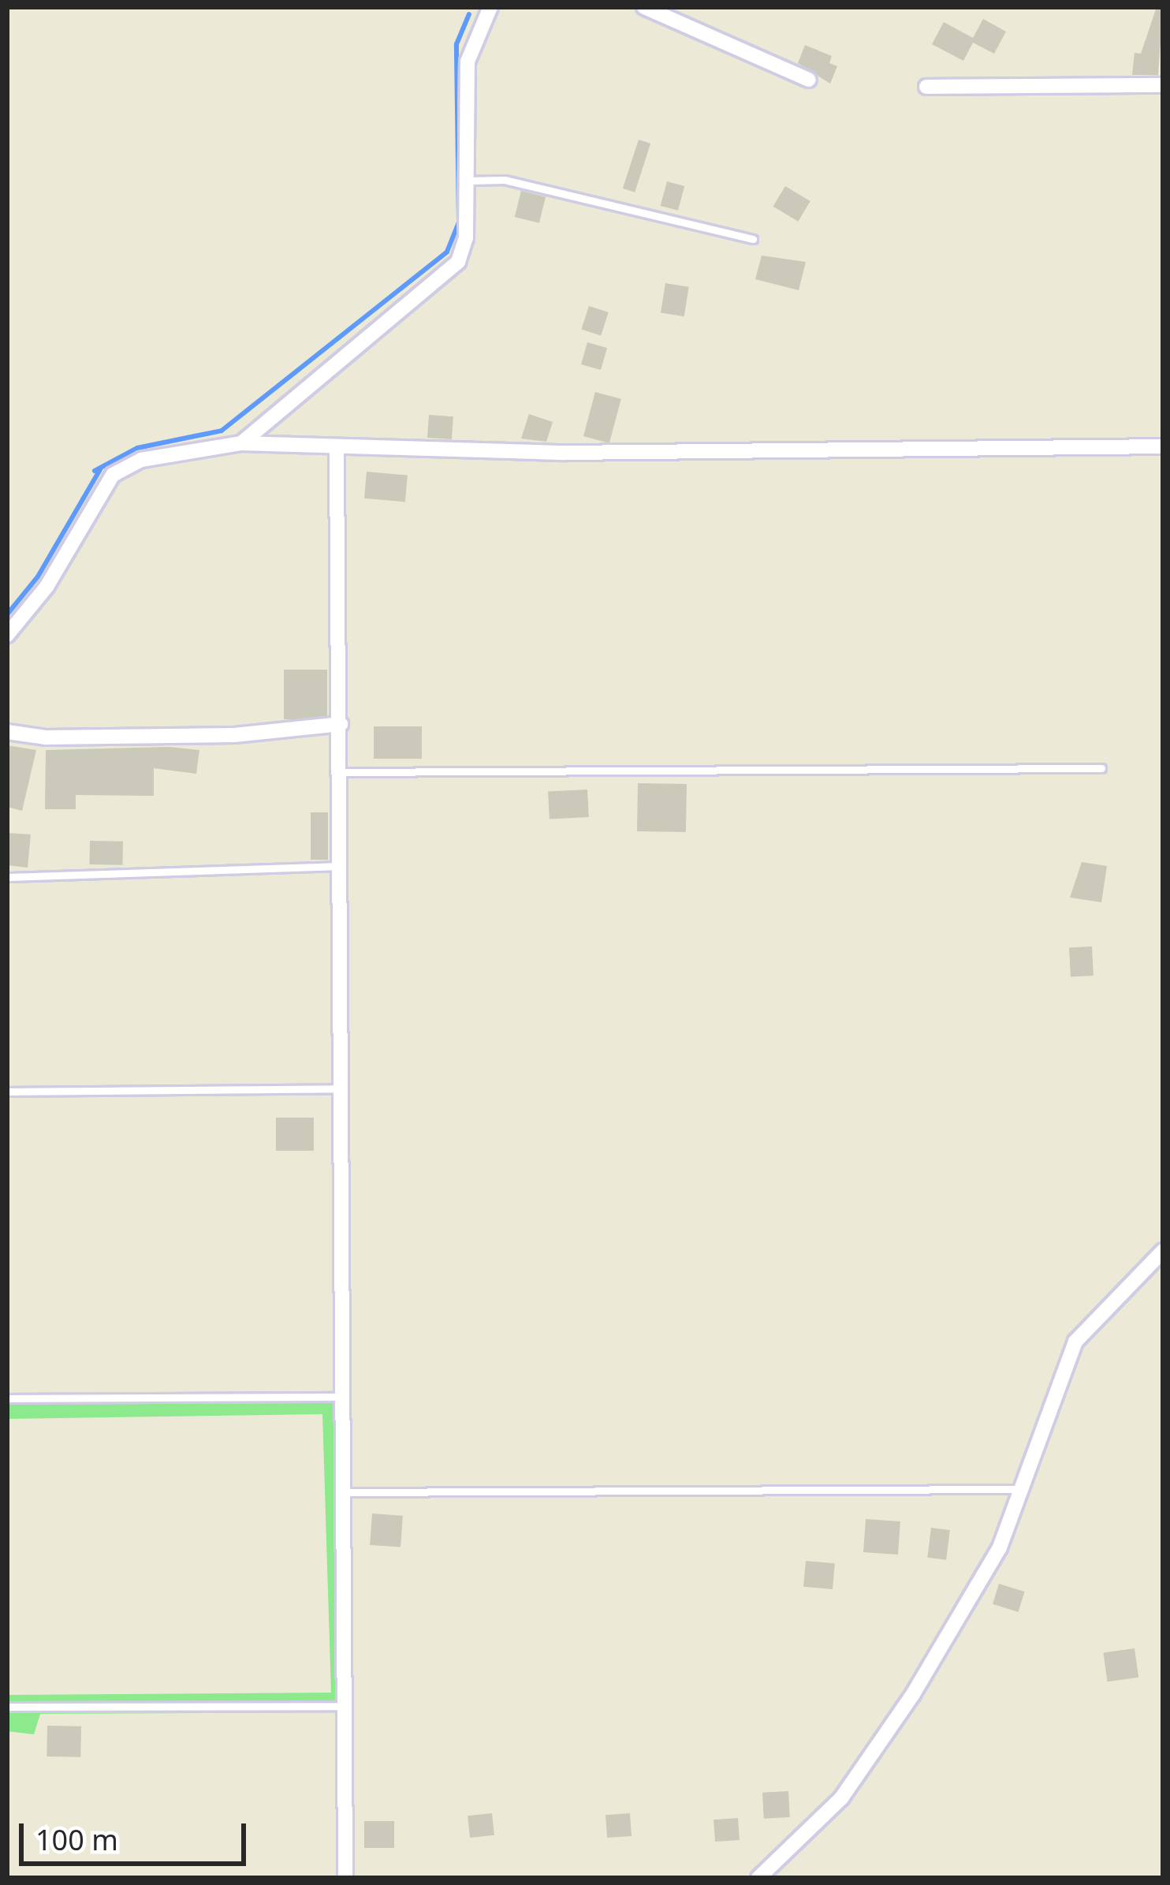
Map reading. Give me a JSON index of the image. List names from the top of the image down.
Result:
{
  "scale_bar": "100 m"
}
